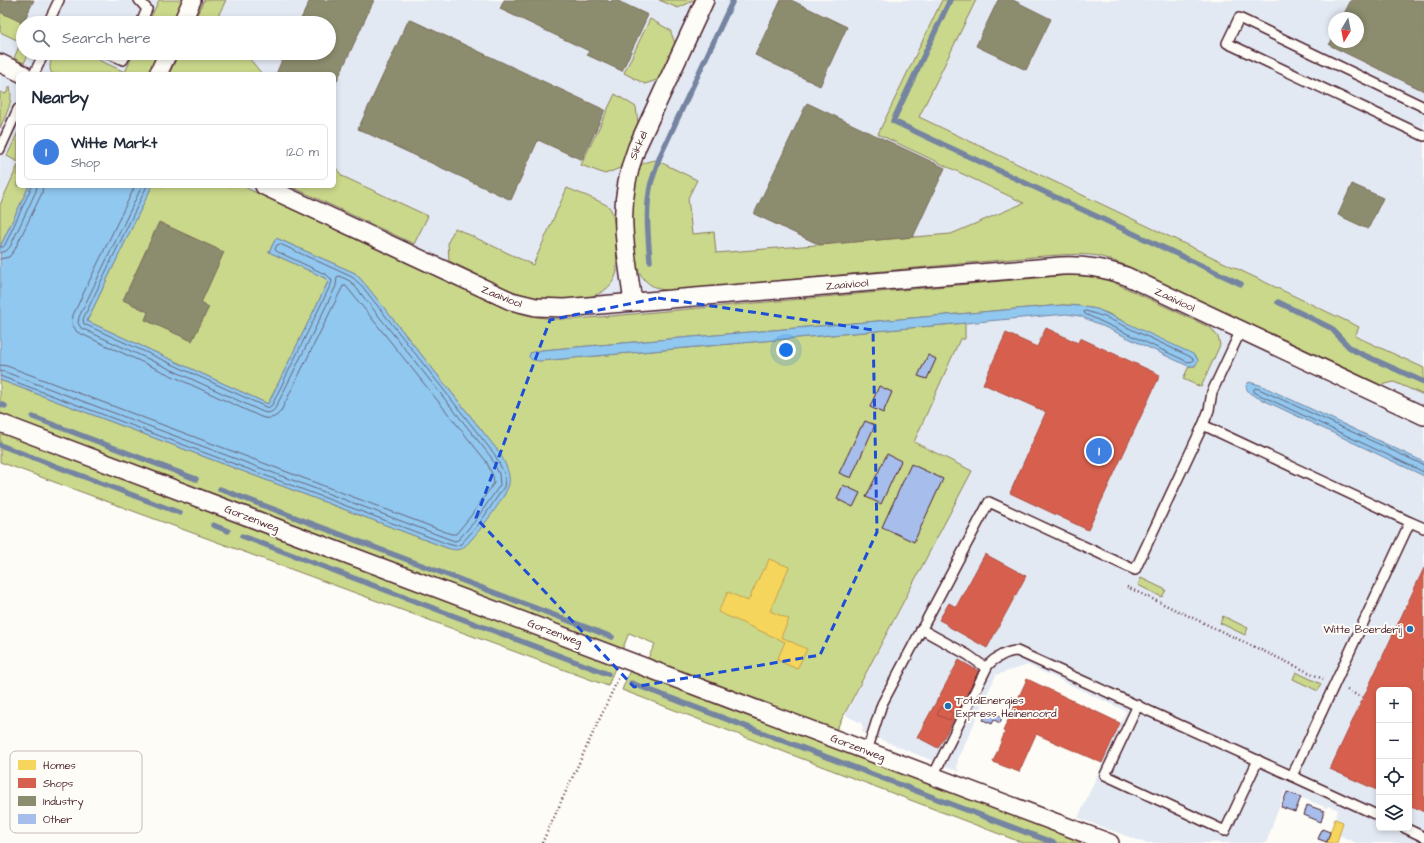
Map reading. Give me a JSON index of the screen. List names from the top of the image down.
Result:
{
  "streets": {
    "street": ["Sikkel", "Zaaiviool", "Gorzenweg"]
  },
  "crossings": [
    ["Sikkel", "Zaaiviool"]
  ],
  "places": ["Witte Boerderij", "TotalEnergies Express Heinenoord"],
  "legend": [
    "Homes",
    "Shops",
    "Industry",
    "Other"
  ],
  "north": "bottom",
  "page": {
    "search": "Search here",
    "heading": "Nearby",
    "list": [
      {
        "mark": "1",
        "name": "Witte Markt",
        "note": "Shop",
        "value": "120 m"
      }
    ],
    "pins": "1",
    "map_buttons": ["+", "−"]
  }
}
